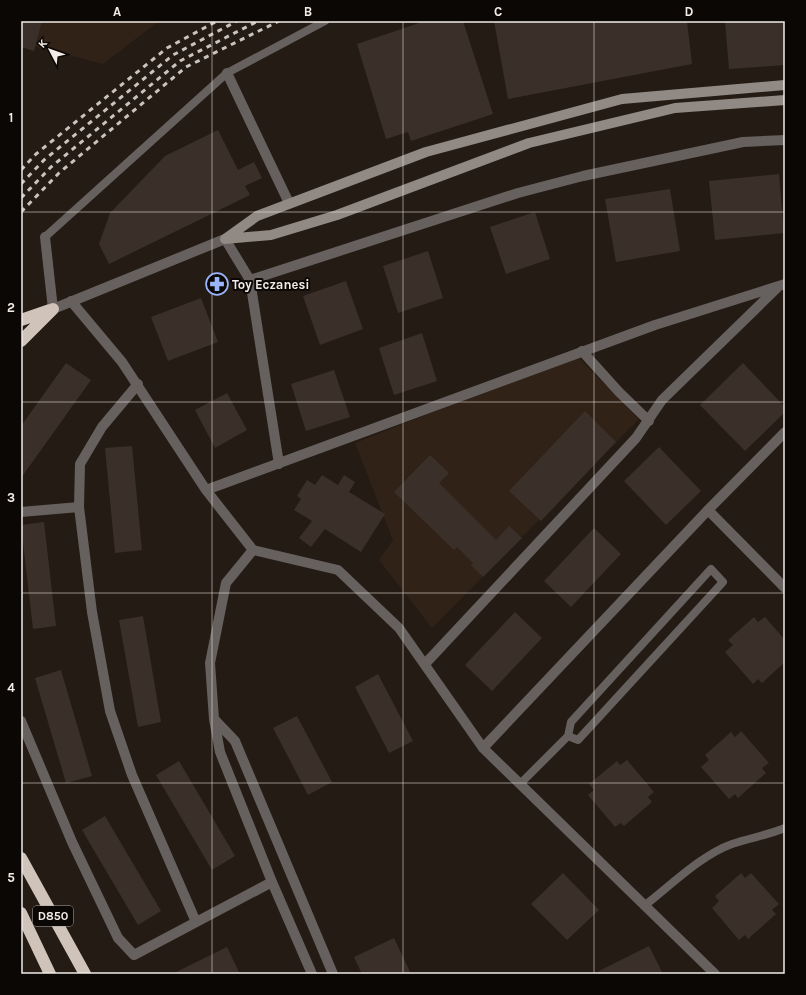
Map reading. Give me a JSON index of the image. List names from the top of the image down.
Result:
{
  "streets": {
    "highway": ["D850"]
  },
  "places": {
    "pharmacy": ["Toy Eczanesi"]
  },
  "north": "top left",
  "grid": {
    "columns": [
      "A",
      "B",
      "C",
      "D"
    ],
    "rows": [
      "1",
      "2",
      "3",
      "4",
      "5"
    ]
  }
}
